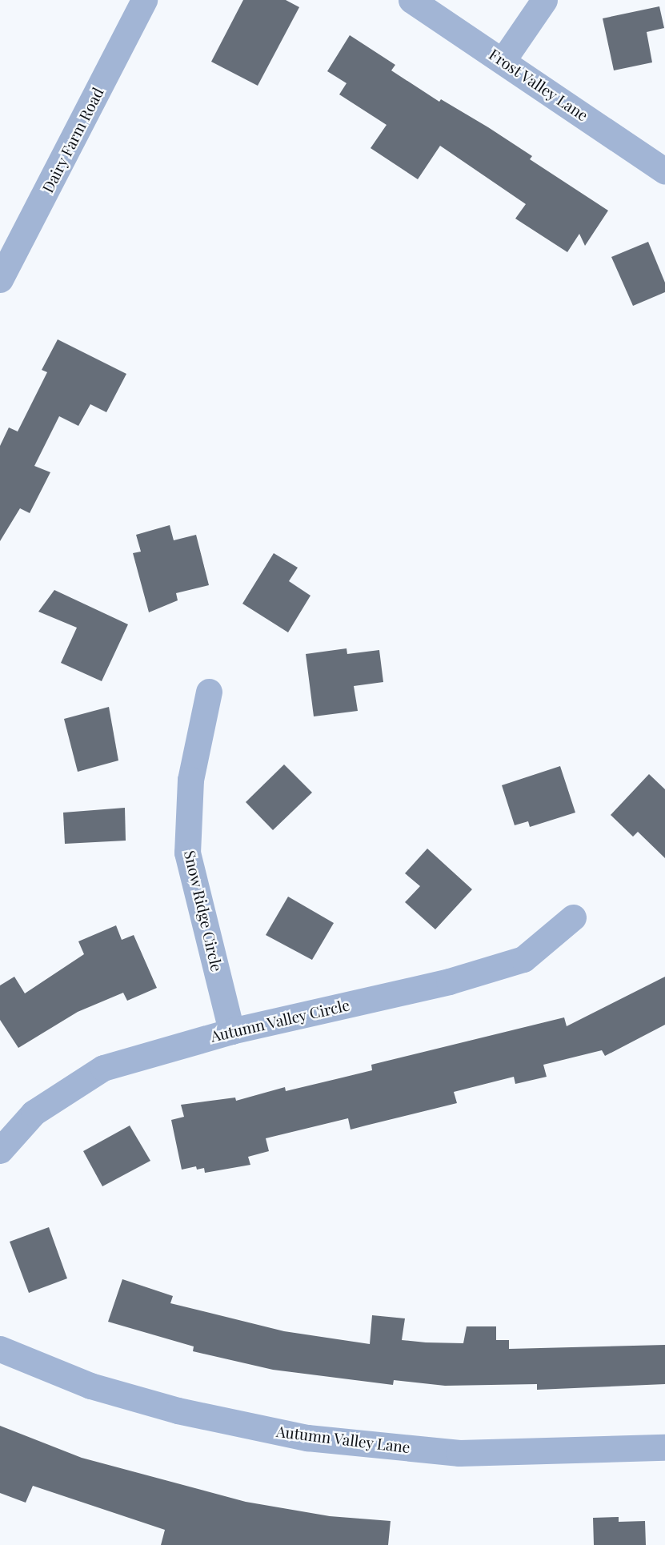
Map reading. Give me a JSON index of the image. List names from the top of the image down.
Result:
{
  "streets": {
    "street": [
      "Frost Valley Lane",
      "Dairy Farm Road",
      "Snow Ridge Circle",
      "Autumn Valley Circle",
      "Autumn Valley Lane"
    ]
  },
  "crossings": [
    ["Snow Ridge Circle", "Autumn Valley Circle"]
  ]
}
